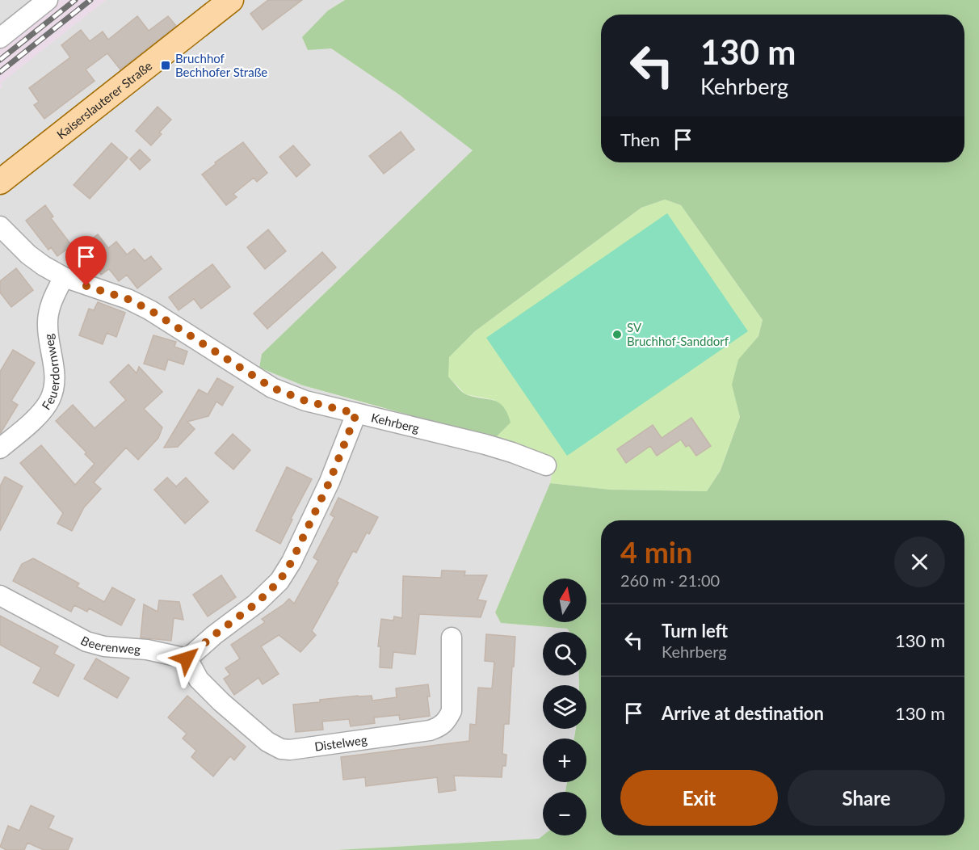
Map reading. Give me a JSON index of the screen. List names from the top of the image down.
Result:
{
  "streets": {
    "main road": ["Kaiserslauterer Straße"],
    "street": [
      "Feuerdornweg",
      "Kehrberg",
      "Beerenweg",
      "Distelweg"
    ]
  },
  "crossings": [
    ["Feuerdornweg", "Kehrberg"],
    ["Beerenweg", "Distelweg"]
  ],
  "places": {
    "transit": ["Bruchhof Bechhofer Straße"],
    "other": ["SV Bruchhof-Sanddorf"]
  },
  "north": "top",
  "page": {
    "turn": ["130 m", "Kehrberg"],
    "then": "Then",
    "heading": ["4 min", "260 m · 21:00"],
    "map_buttons": ["+", "−"],
    "list": [
      {
        "name": "Turn left",
        "note": "Kehrberg",
        "value": "130 m"
      },
      {
        "name": "Arrive at destination",
        "value": "130 m"
      }
    ],
    "buttons": ["Exit", "Share"]
  }
}
